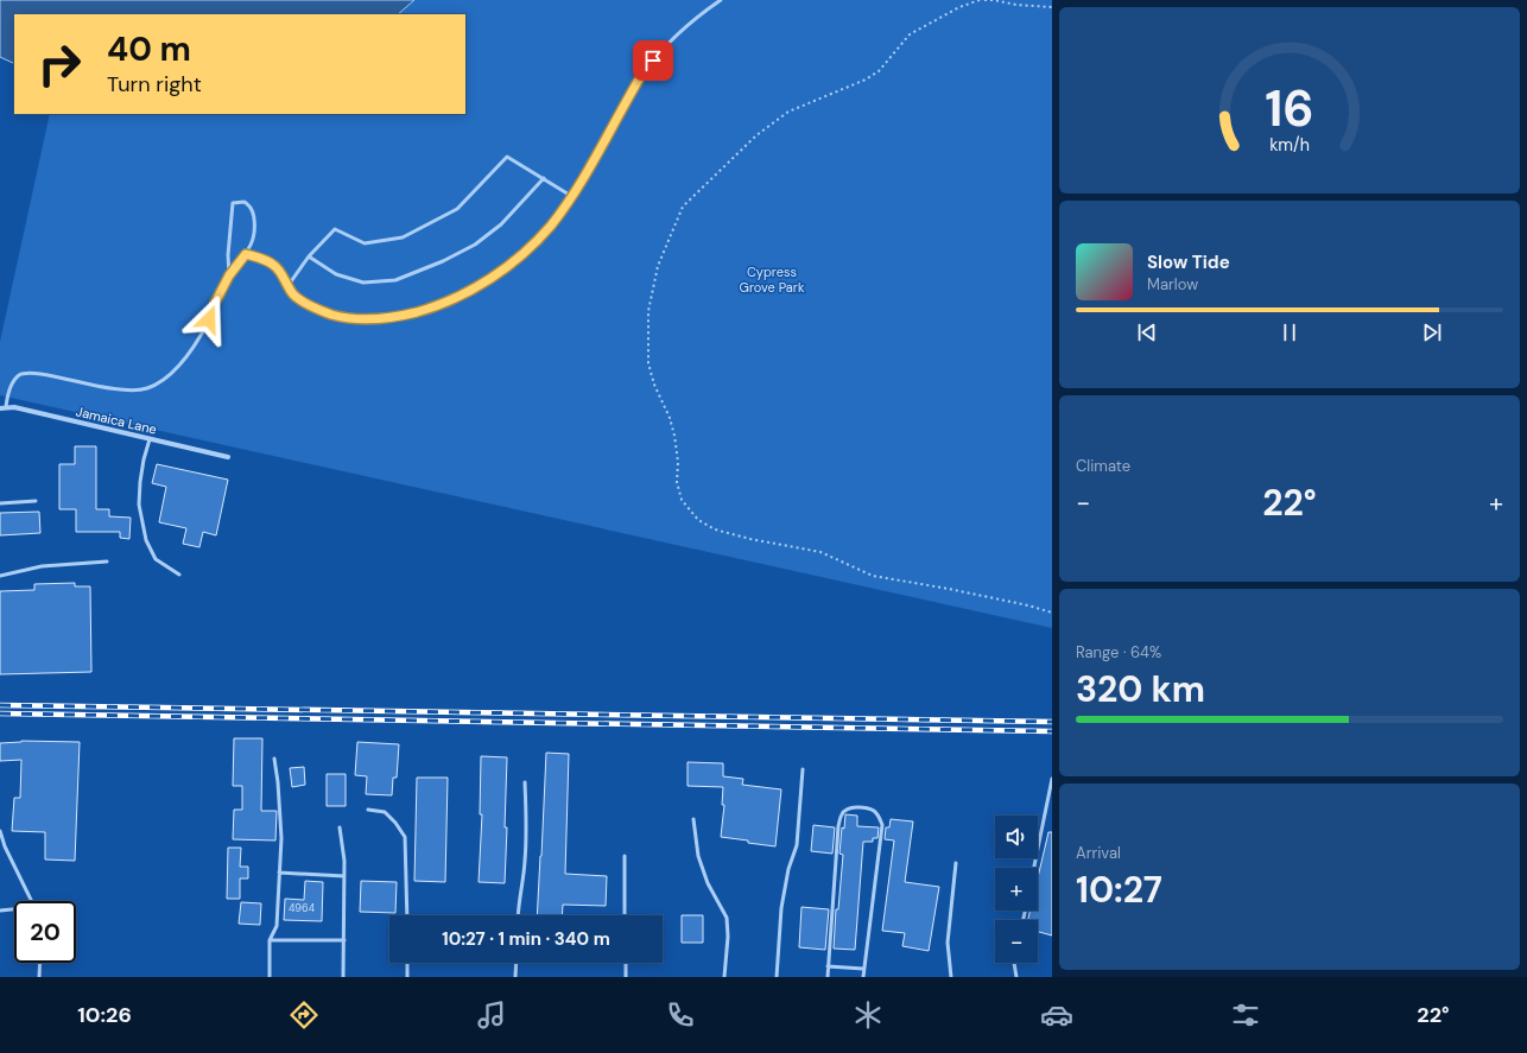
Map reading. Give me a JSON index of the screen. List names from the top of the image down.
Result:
{
  "streets": {
    "street": ["Jamaica Lane"]
  },
  "parks": ["Cypress Grove Park"],
  "house_numbers": ["4964"],
  "page": {
    "turn": ["40 m", "Turn right"],
    "song": ["Slow Tide", "Marlow"],
    "tile": [
      "Climate",
      ["Range · 64%", "320 km"],
      ["Arrival", "10:27"]
    ],
    "heat": ["−", "22°", "+"],
    "map_buttons": ["+", "−"],
    "limit": "20",
    "trip": "10:27 · 1 min · 340 m",
    "tabs": ["10:26", "22°"],
    "gauge": ["16", "km/h"]
  }
}
